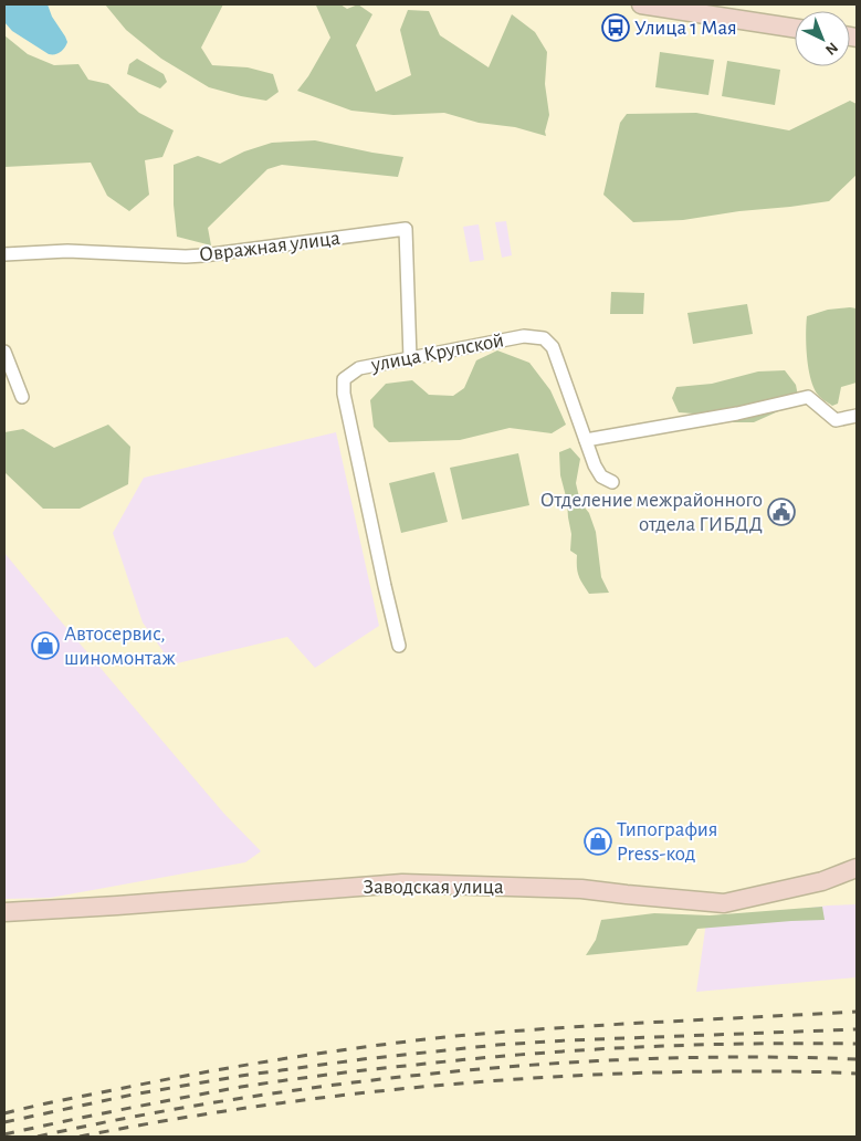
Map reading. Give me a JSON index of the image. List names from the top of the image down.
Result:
{
  "streets": {
    "main road": ["Заводская улица"],
    "street": ["Овражная улица", "улица Крупской"]
  },
  "crossings": [
    ["Овражная улица", "улица Крупской"]
  ],
  "places": {
    "bus stop": ["Улица 1 Мая"],
    "public building": ["Отделение межрайонного отдела ГИБДД"],
    "shop": ["Автосервис, шиномонтаж", "Типография Press-код"]
  },
  "north": "bottom right"
}
